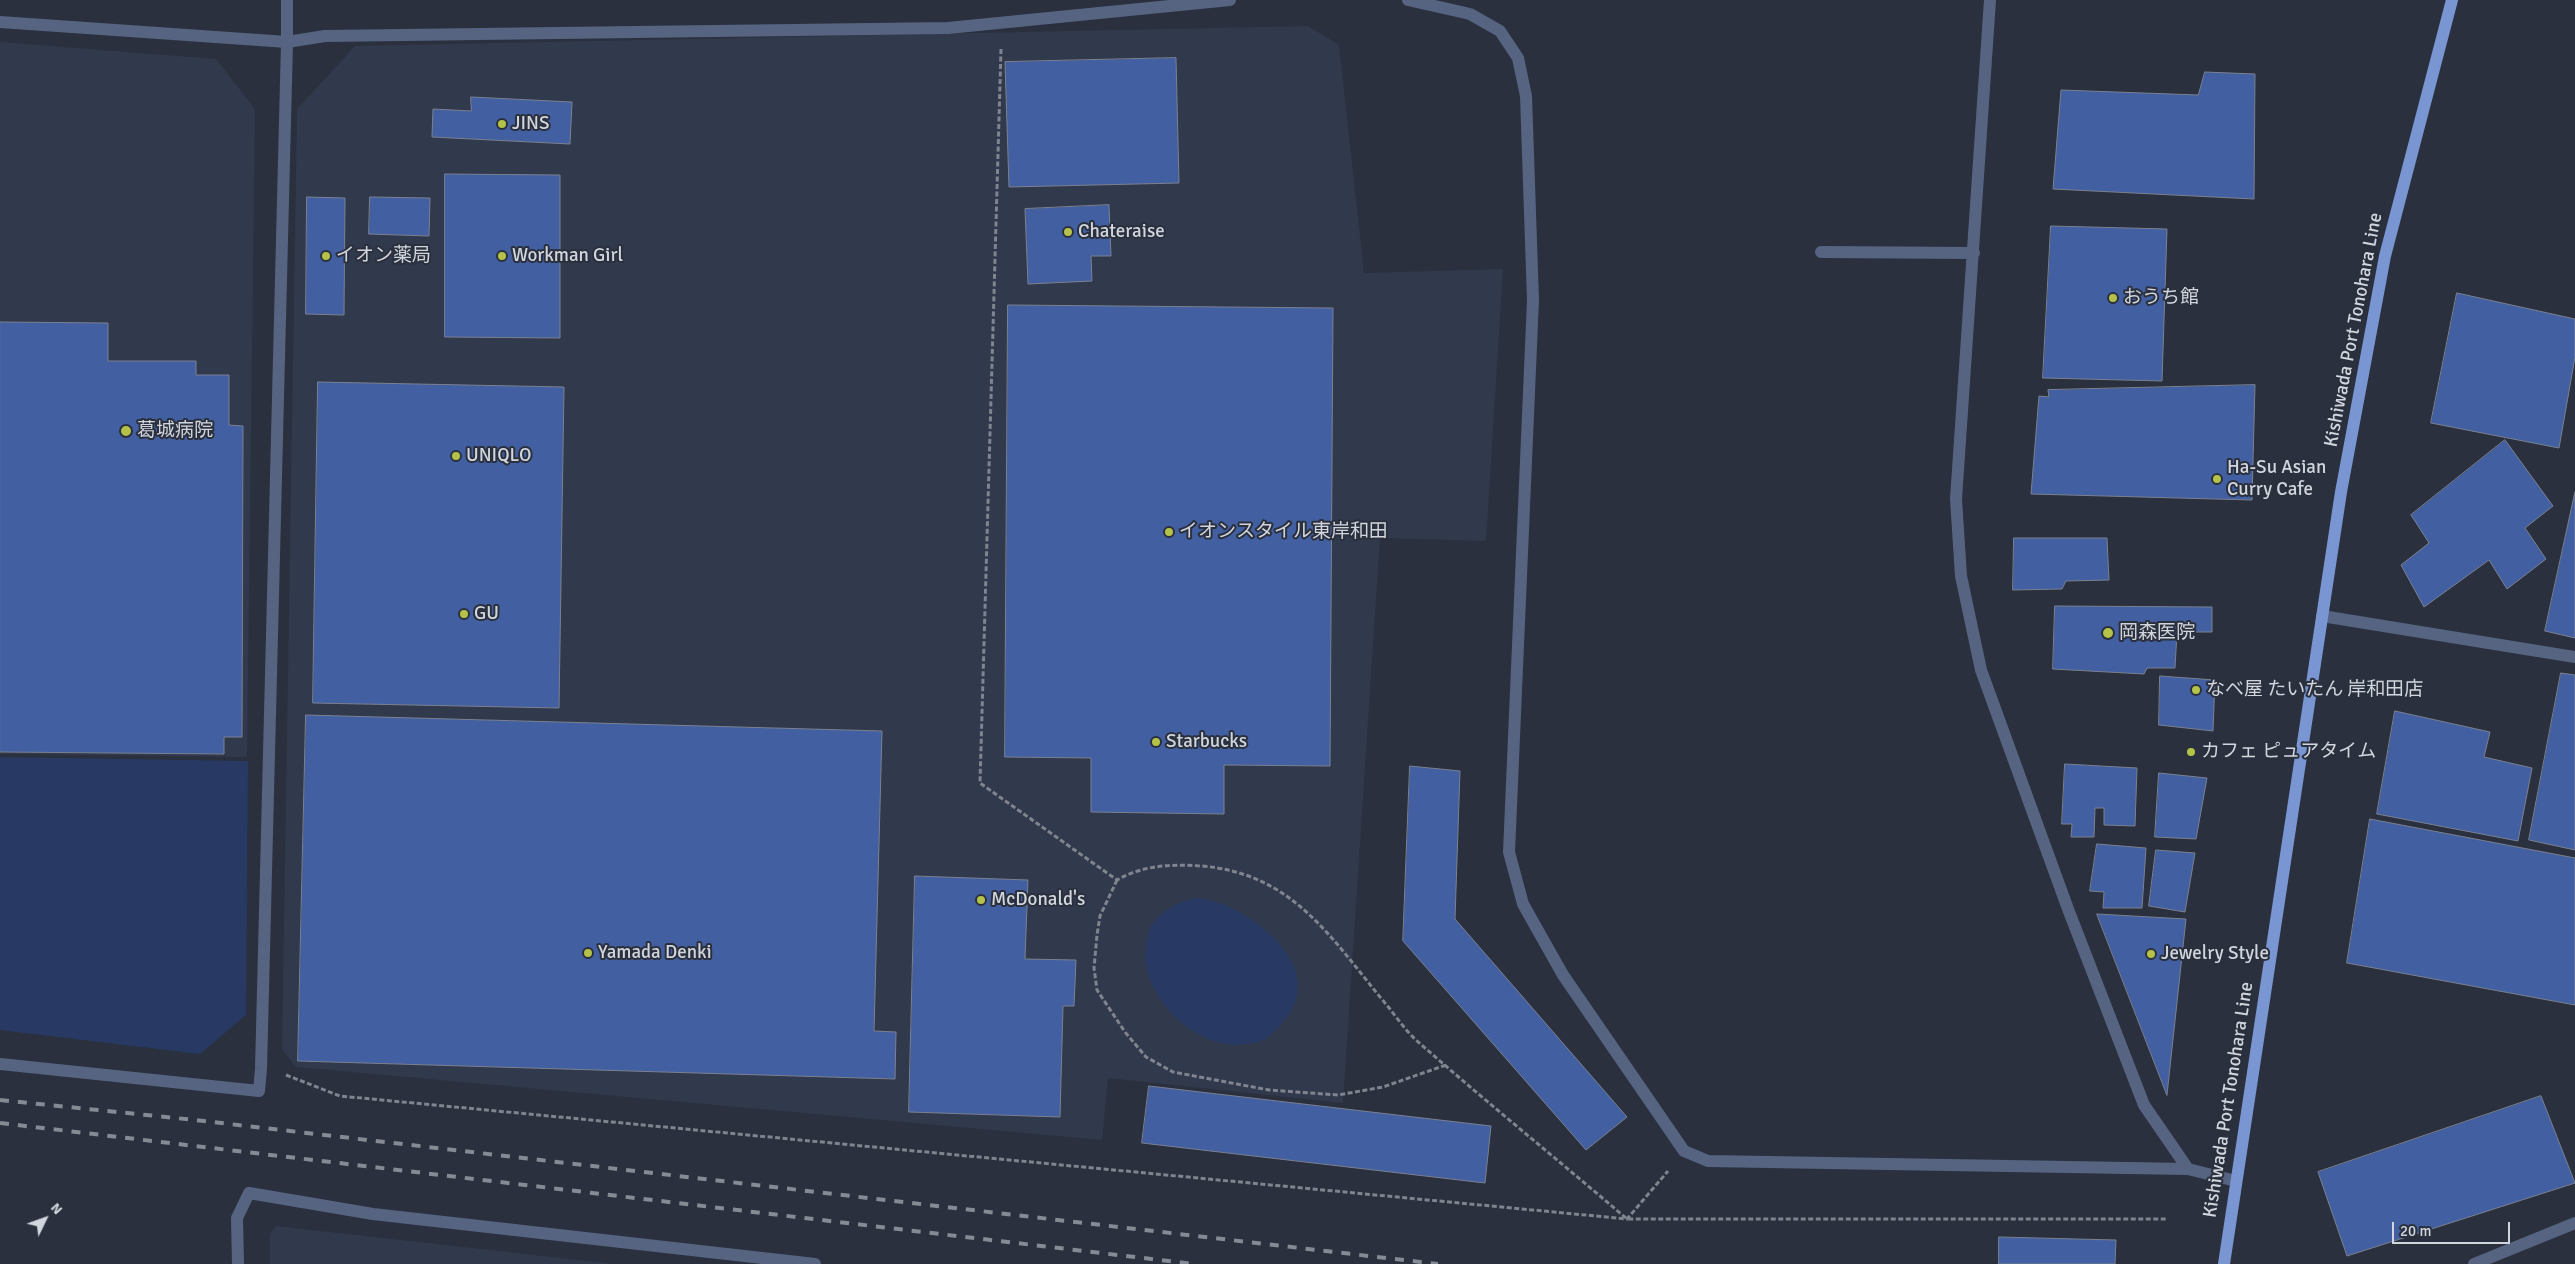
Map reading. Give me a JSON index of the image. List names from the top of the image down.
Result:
{
  "streets": {
    "main road": ["Kishiwada Port Tonohara Line"]
  },
  "places": [
    "JINS",
    "Chateraise",
    "イオン薬局",
    "Workman Girl",
    "おうち館",
    "葛城病院",
    "UNIQLO",
    "Ha-Su Asian Curry Cafe",
    "イオンスタイル東岸和田",
    "GU",
    "岡森医院",
    "なべ屋 たいたん 岸和田店",
    "Starbucks",
    "カフェ ピュアタイム",
    "McDonald's",
    "Yamada Denki",
    "Jewelry Style"
  ],
  "scale_bar": "20 m",
  "north": "top right"
}
